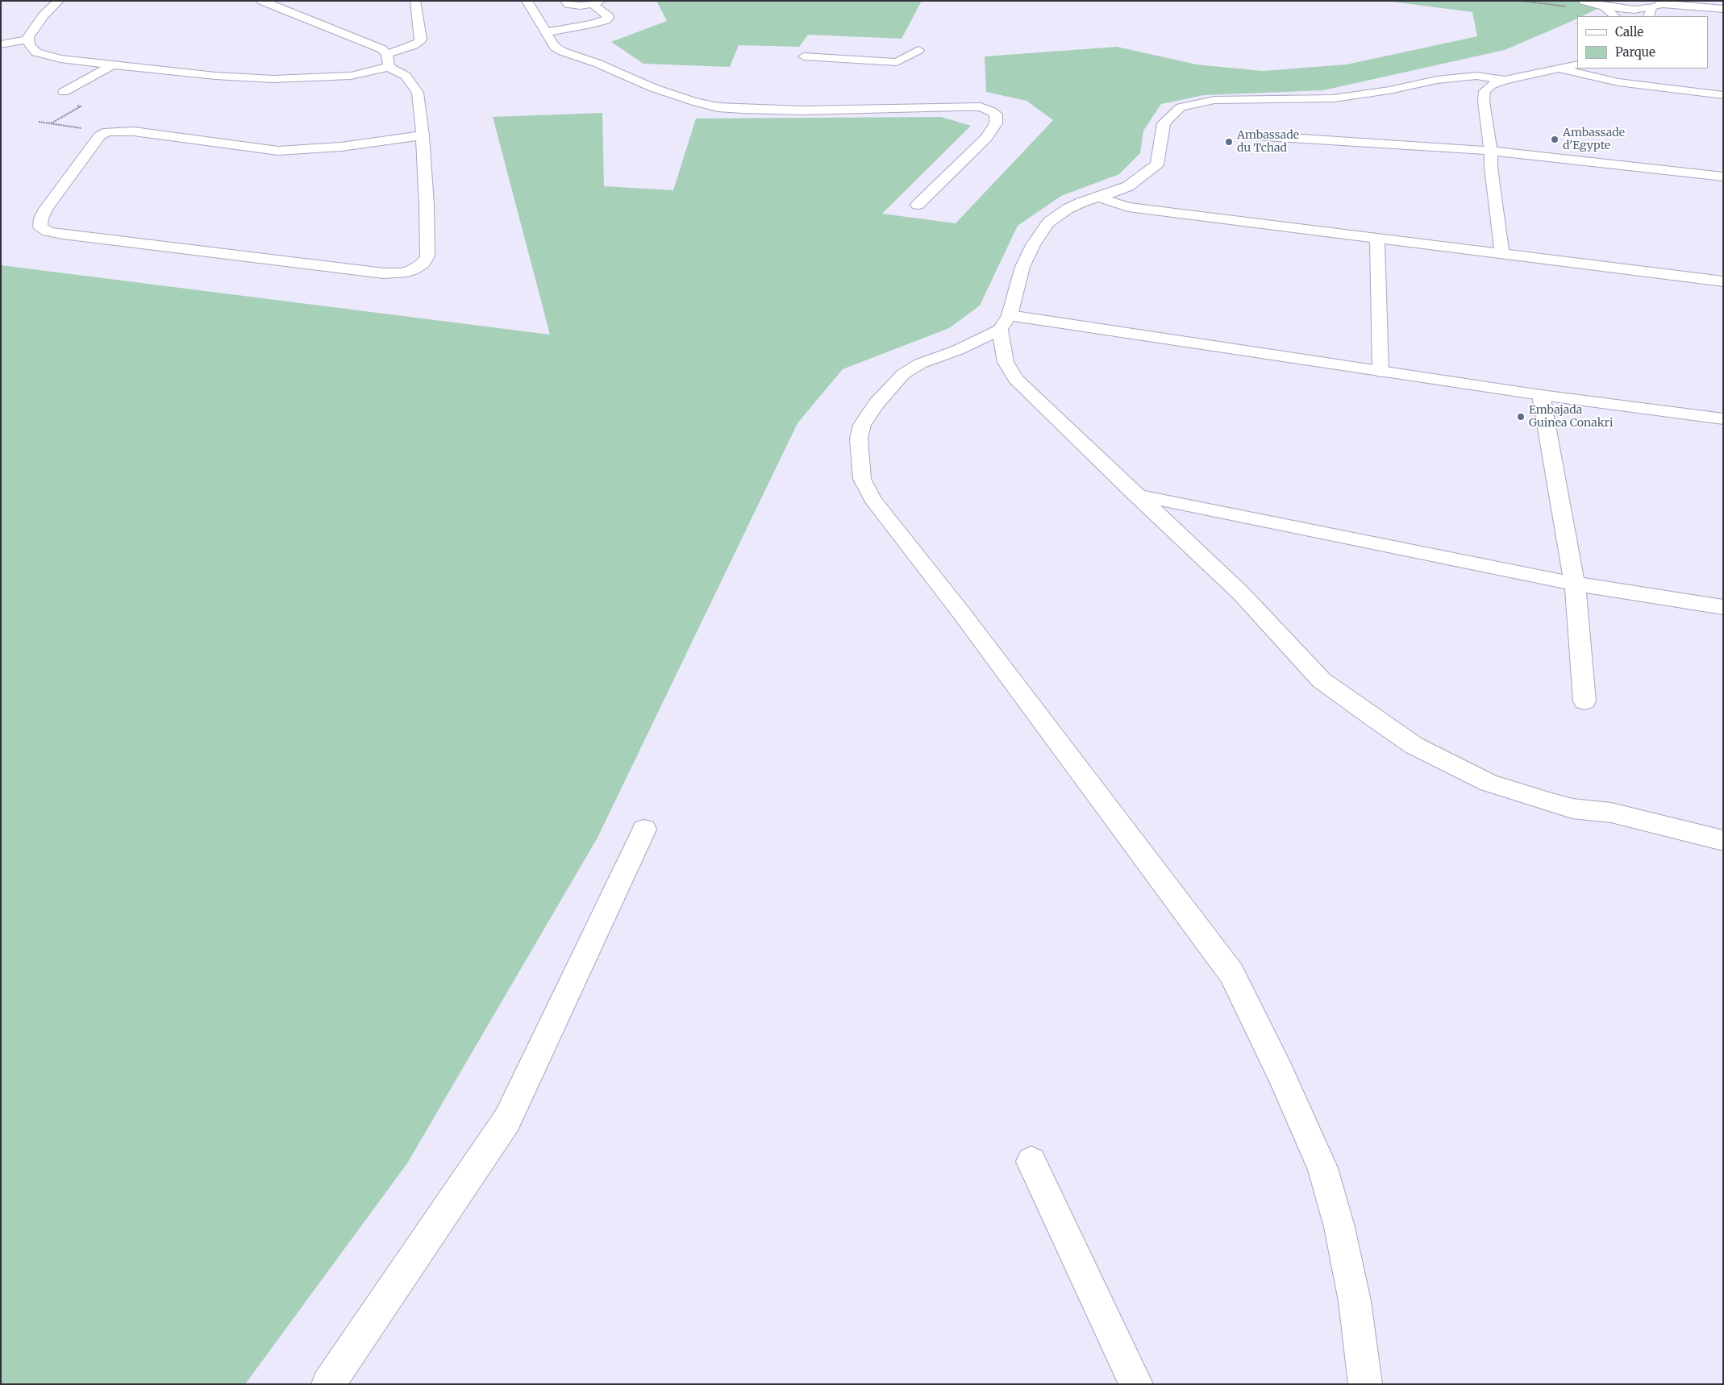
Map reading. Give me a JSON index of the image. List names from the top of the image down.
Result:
{
  "places": ["Ambassade d'Egypte", "Ambassade du Tchad", "Embajada Guinea Conakri"],
  "legend": ["Calle", "Parque"]
}
